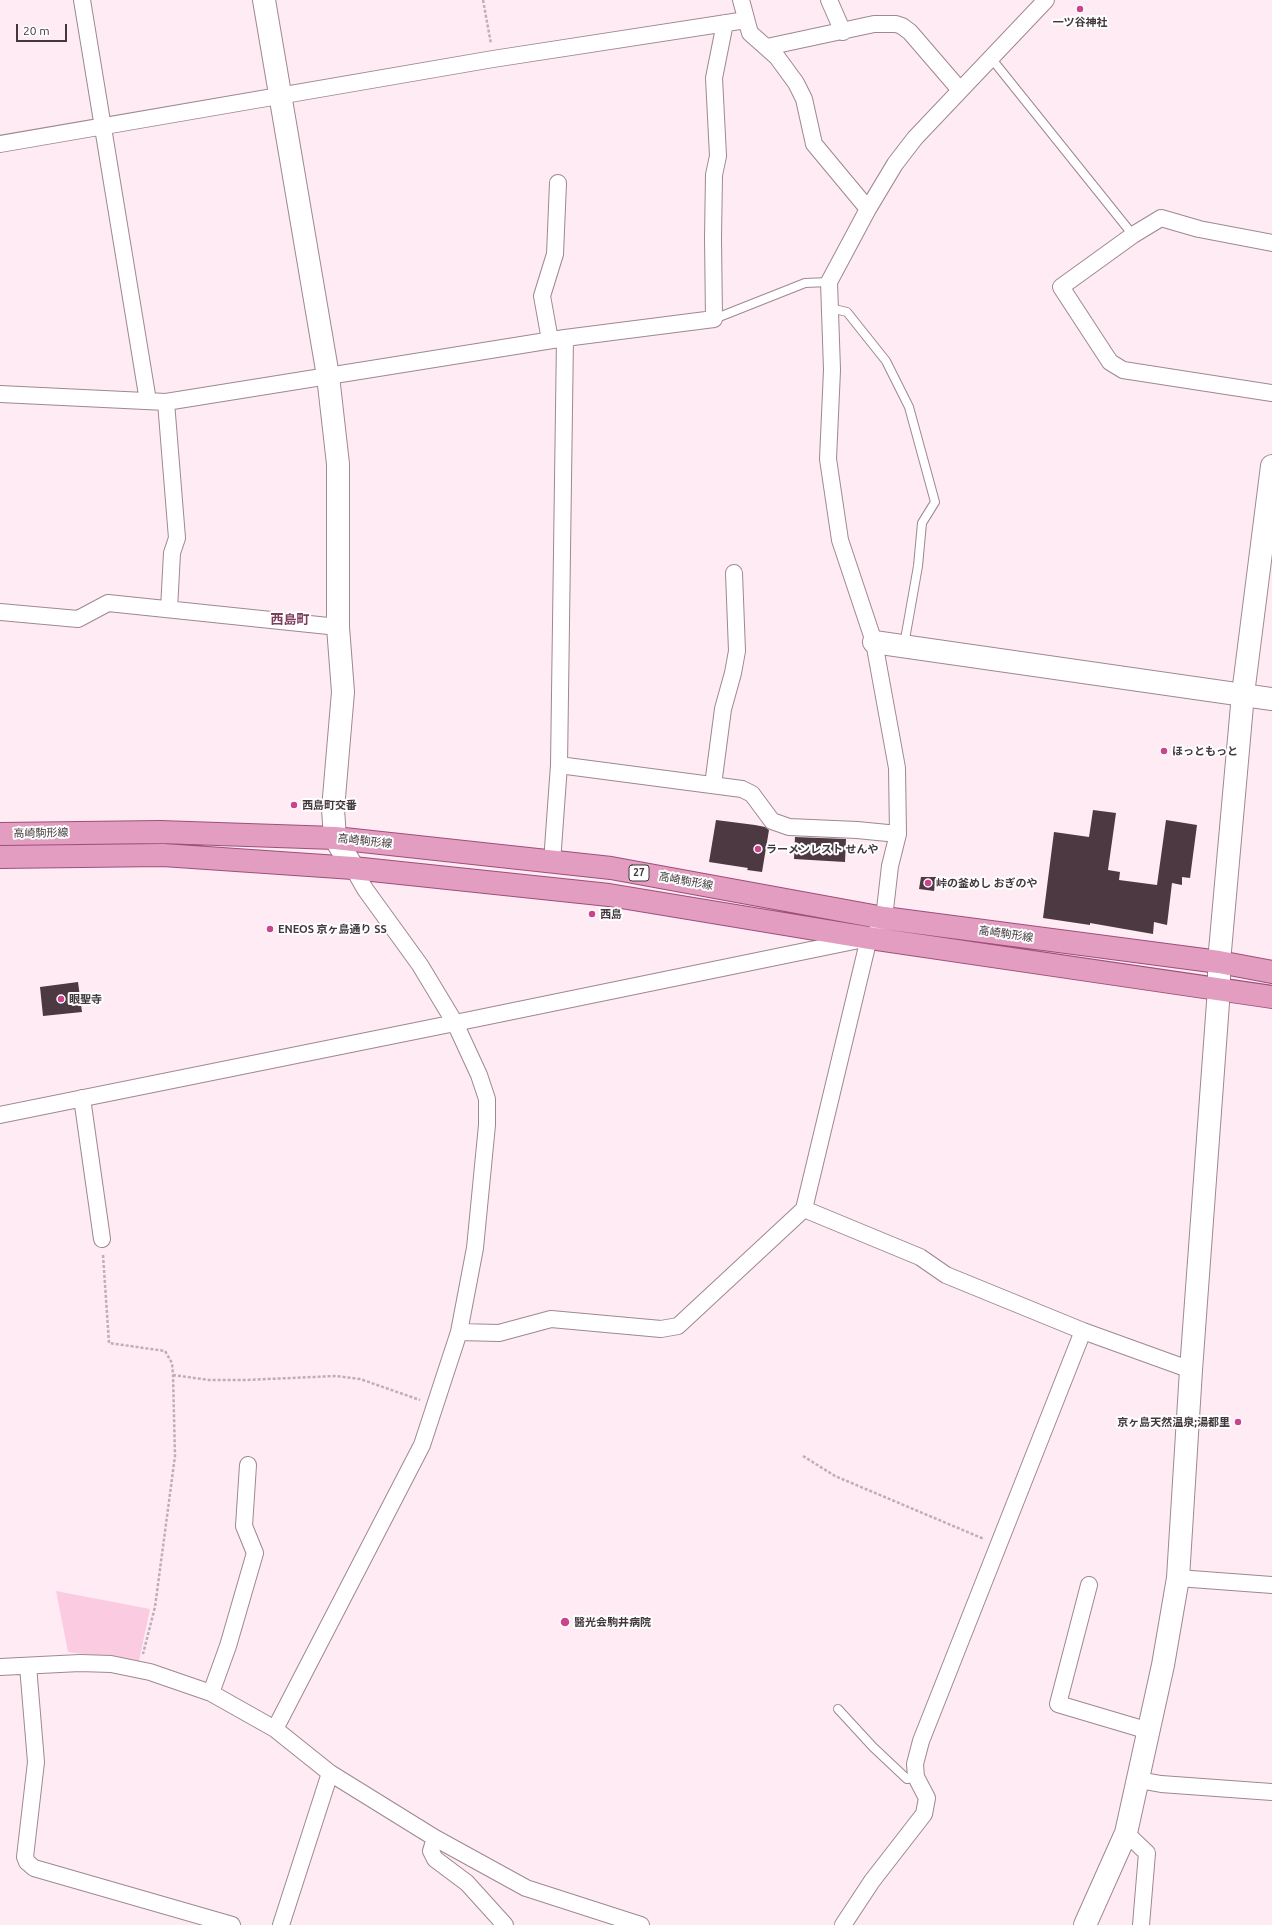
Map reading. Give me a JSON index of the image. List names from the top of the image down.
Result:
{
  "streets": {
    "main road": ["高崎駒形線", "27"]
  },
  "districts": ["西島町"],
  "places": [
    "一ツ谷神社",
    "ほっともっと",
    "西島町交番",
    "ラーメンレスト せんや",
    "峠の釜めし おぎのや",
    "西島",
    "ENEOS 京ヶ島通り SS",
    "眼聖寺",
    "京ヶ島天然温泉;湯都里",
    "醫光会駒井病院"
  ],
  "scale_bar": "20 m"
}
